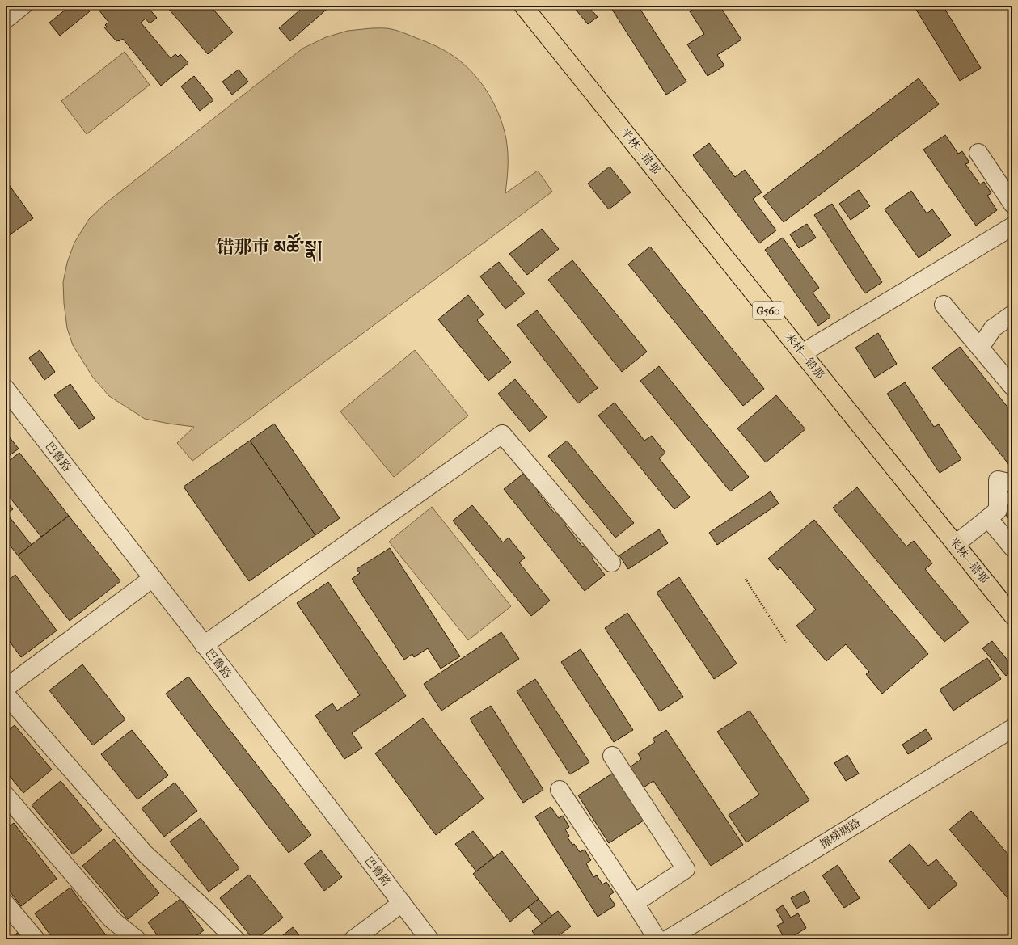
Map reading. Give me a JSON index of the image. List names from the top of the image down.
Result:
{
  "streets": {
    "highway": ["米林—错那", "G560"],
    "street": ["巴鲁路", "擦梯塘路"]
  },
  "districts": ["错那市 མཚོ་སྣ།"]
}
